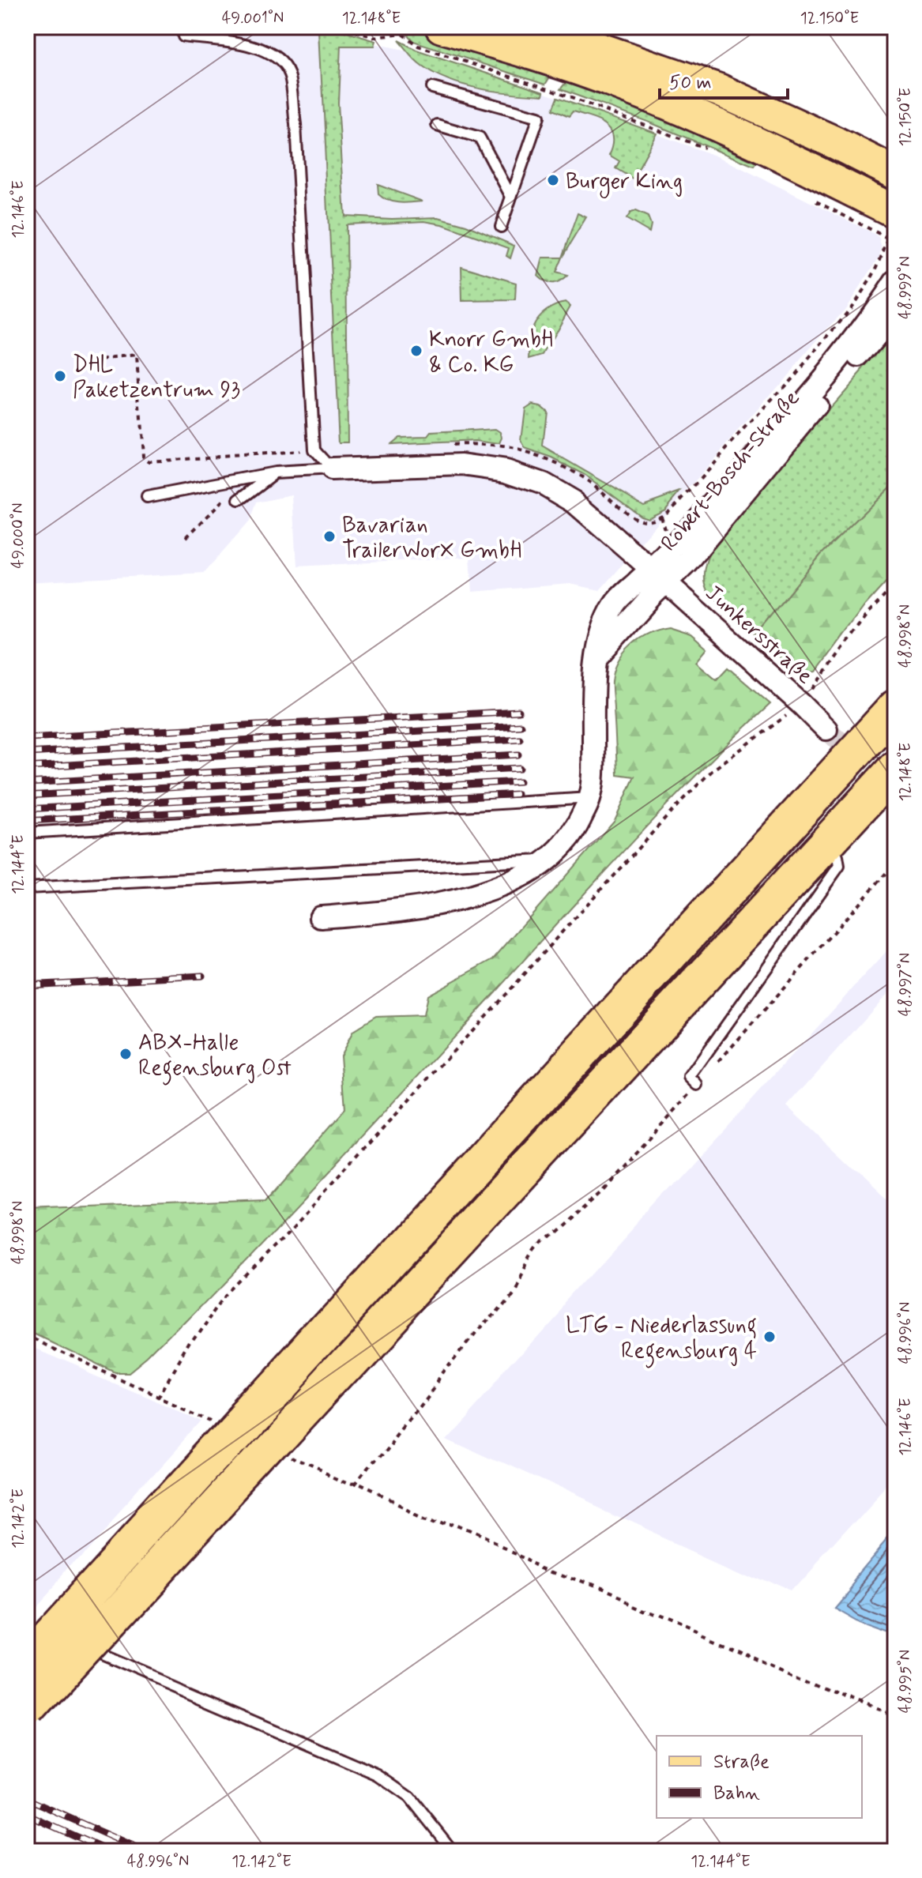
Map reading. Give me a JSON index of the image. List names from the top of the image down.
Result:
{
  "streets": {
    "street": ["Robert-Bosch-Straße", "Junkersstraße"]
  },
  "crossings": [
    ["Robert-Bosch-Straße", "Junkersstraße"]
  ],
  "places": [
    "Burger King",
    "Knorr GmbH & Co. KG",
    "DHL Paketzentrum 93",
    "Bavarian TrailerWorX GmbH",
    "ABX-Halle Regensburg Ost",
    "LTG - Niederlassung Regensburg 4"
  ],
  "legend": ["Straße", "Bahn"],
  "scale_bar": "50 m",
  "coordinates": [
    "49.001°N",
    "12.148°E",
    "12.150°E",
    "12.146°E",
    "48.999°N",
    "49.000°N",
    "48.998°N",
    "12.144°E",
    "48.997°N",
    "48.996°N",
    "12.142°E",
    "48.995°N"
  ]
}
